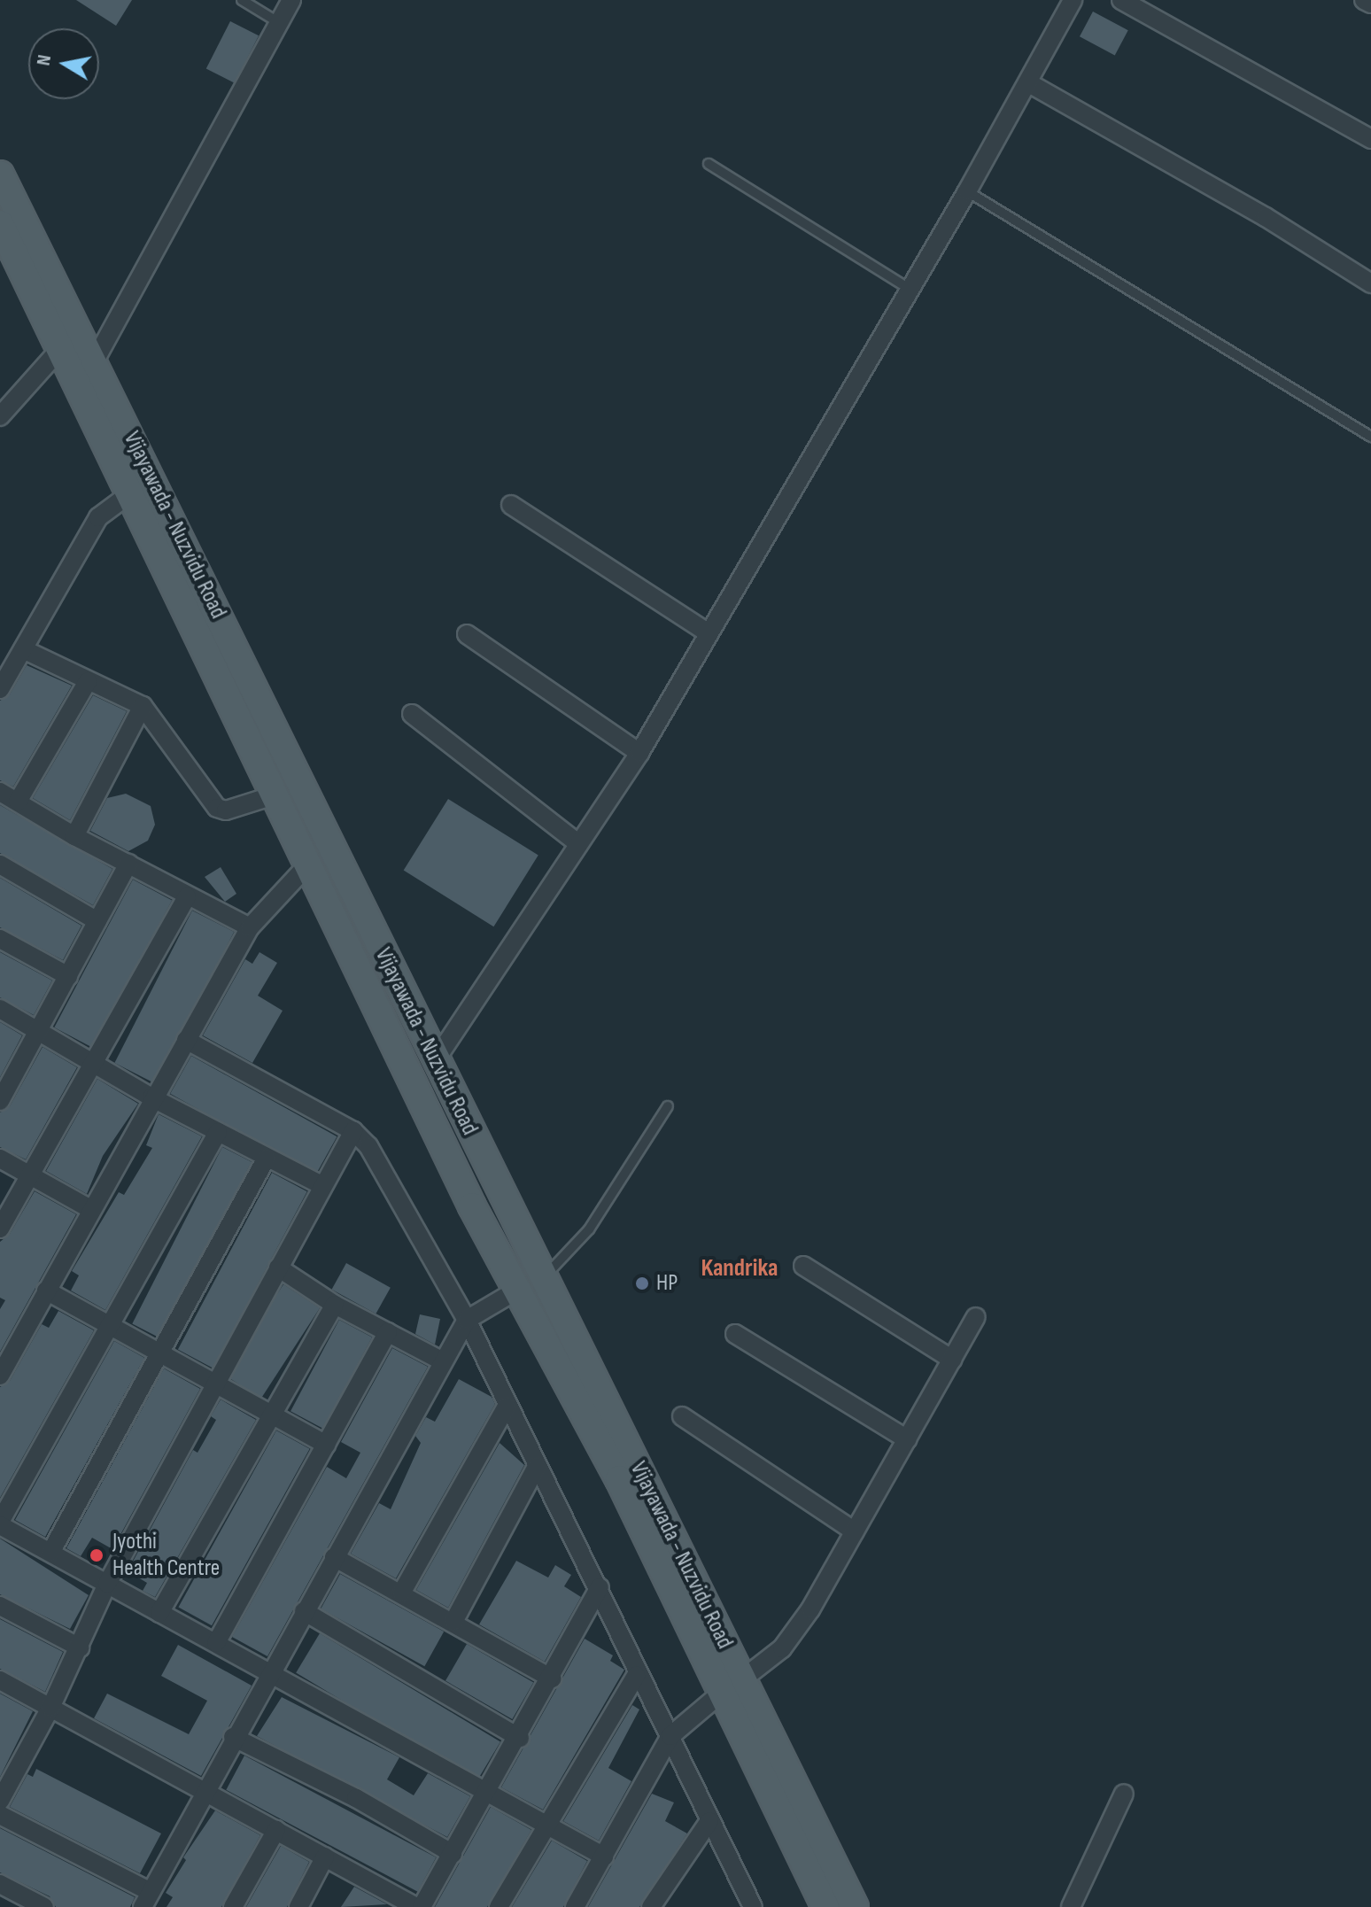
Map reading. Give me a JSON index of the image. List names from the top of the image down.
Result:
{
  "streets": {
    "main road": ["Vijayawada - Nuzvidu Road"]
  },
  "districts": ["Kandrika"],
  "places": ["HP", "Jyothi Health Centre"],
  "north": "left"
}
